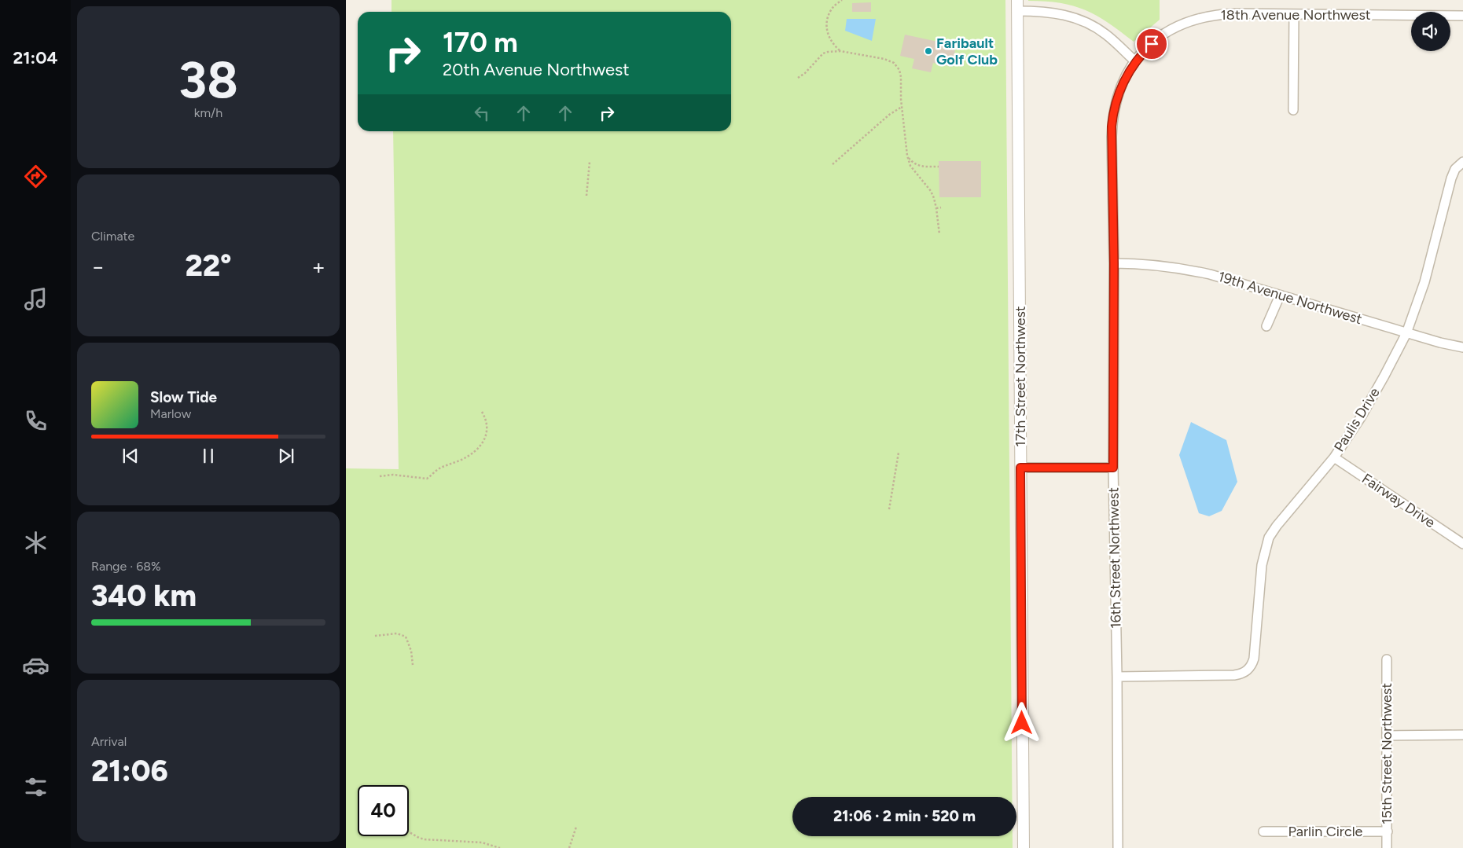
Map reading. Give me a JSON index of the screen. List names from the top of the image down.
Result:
{
  "streets": {
    "street": [
      "18th Avenue Northwest",
      "19th Avenue Northwest",
      "17th Street Northwest",
      "Paulis Drive",
      "Fairway Drive",
      "16th Street Northwest",
      "15th Street Northwest",
      "Parlin Circle"
    ]
  },
  "crossings": [
    ["18th Avenue Northwest", "16th Street Northwest"],
    ["19th Avenue Northwest", "Paulis Drive"],
    ["19th Avenue Northwest", "16th Street Northwest"],
    ["Paulis Drive", "Fairway Drive"],
    ["Paulis Drive", "16th Street Northwest"],
    ["15th Street Northwest", "Parlin Circle"]
  ],
  "places": ["Faribault Golf Club"],
  "page": {
    "tabs": "21:04",
    "tile": [
      ["38", "km/h"],
      "Climate",
      ["Range · 68%", "340 km"],
      ["Arrival", "21:06"]
    ],
    "turn": ["170 m", "20th Avenue Northwest"],
    "heat": ["−", "22°", "+"],
    "song": ["Slow Tide", "Marlow"],
    "limit": "40",
    "trip": "21:06 · 2 min · 520 m"
  }
}
